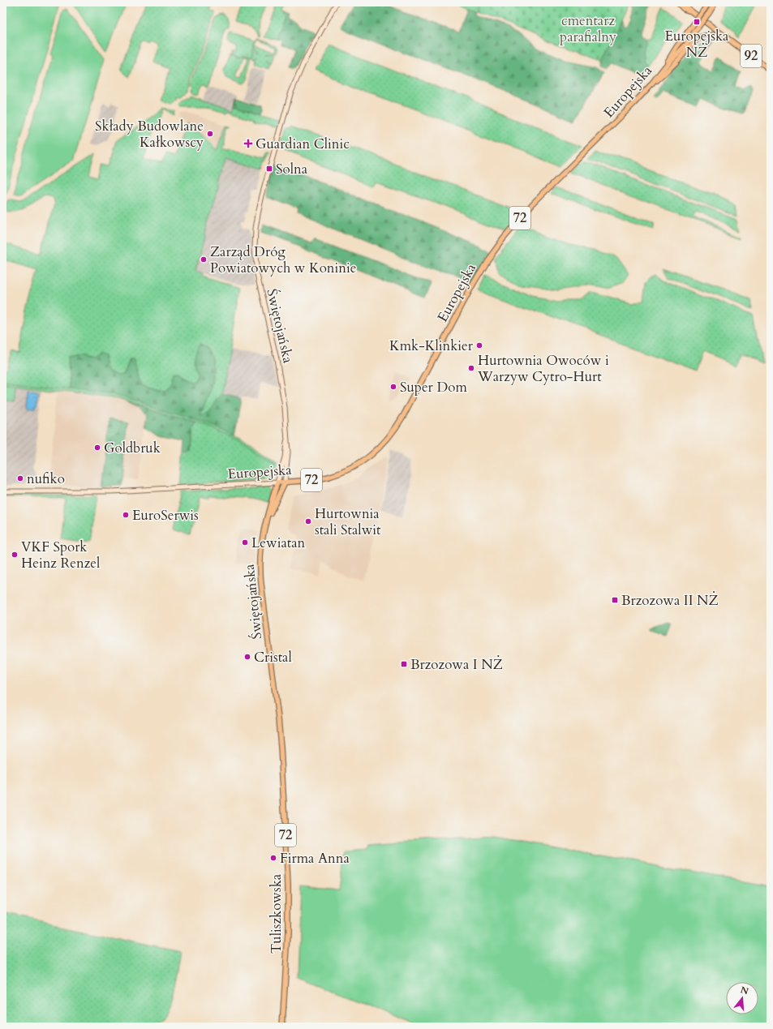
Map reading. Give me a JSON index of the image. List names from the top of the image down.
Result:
{
  "streets": {
    "main road": [
      "92",
      "Europejska",
      "72",
      "Świętojańska",
      "Tuliszkowska"
    ]
  },
  "crossings": [
    ["92", "72"],
    ["Europejska", "72"],
    ["Europejska", "Świętojańska"],
    ["Świętojańska", "Tuliszkowska"]
  ],
  "parks": ["cmentarz parafialny"],
  "places": {
    "transit": [
      "Europejska NŻ",
      "Solna",
      "Brzozowa II NŻ",
      "Brzozowa I NŻ"
    ],
    "other": [
      "Składy Budowlane Kałkowscy",
      "Zarząd Dróg Powiatowych w Koninie",
      "Kmk-Klinkier",
      "Hurtownia Owoców i Warzyw Cytro-Hurt",
      "Super Dom",
      "Goldbruk",
      "nufiko",
      "EuroSerwis",
      "Hurtownia stali Stalwit",
      "Lewiatan",
      "VKF Spork Heinz Renzel",
      "Cristal",
      "Firma Anna"
    ],
    "health": ["Guardian Clinic"]
  },
  "north": "top"
}
